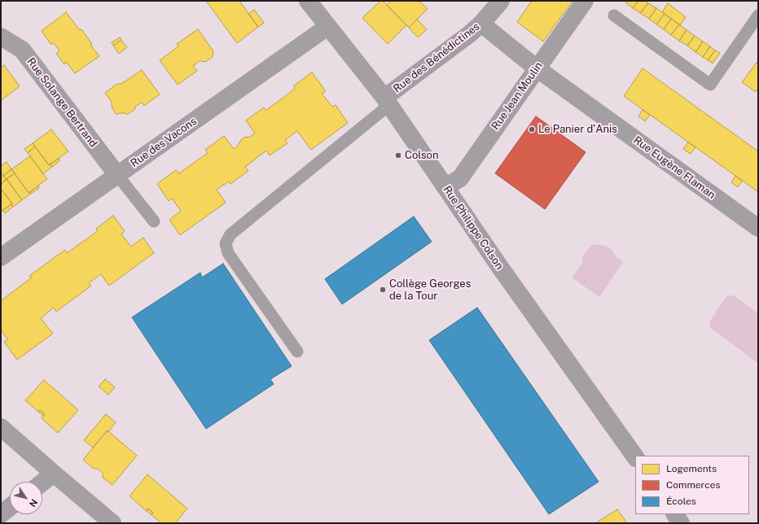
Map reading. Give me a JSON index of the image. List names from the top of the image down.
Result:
{
  "streets": {
    "street": [
      "Rue des Bénédictines",
      "Rue Jean Moulin",
      "Rue Solange Bertrand",
      "Rue des Vacons",
      "Rue Eugène Flaman",
      "Rue Philippe Colson"
    ]
  },
  "crossings": [
    ["Rue des Bénédictines", "Rue Eugène Flaman"],
    ["Rue des Bénédictines", "Rue Philippe Colson"],
    ["Rue Jean Moulin", "Rue Eugène Flaman"],
    ["Rue Jean Moulin", "Rue Philippe Colson"],
    ["Rue Solange Bertrand", "Rue des Vacons"],
    ["Rue des Vacons", "Rue Philippe Colson"]
  ],
  "places": ["Le Panier d'Anis", "Colson", "Collège Georges de la Tour"],
  "legend": ["Logements", "Commerces", "Écoles"],
  "north": "bottom right"
}
